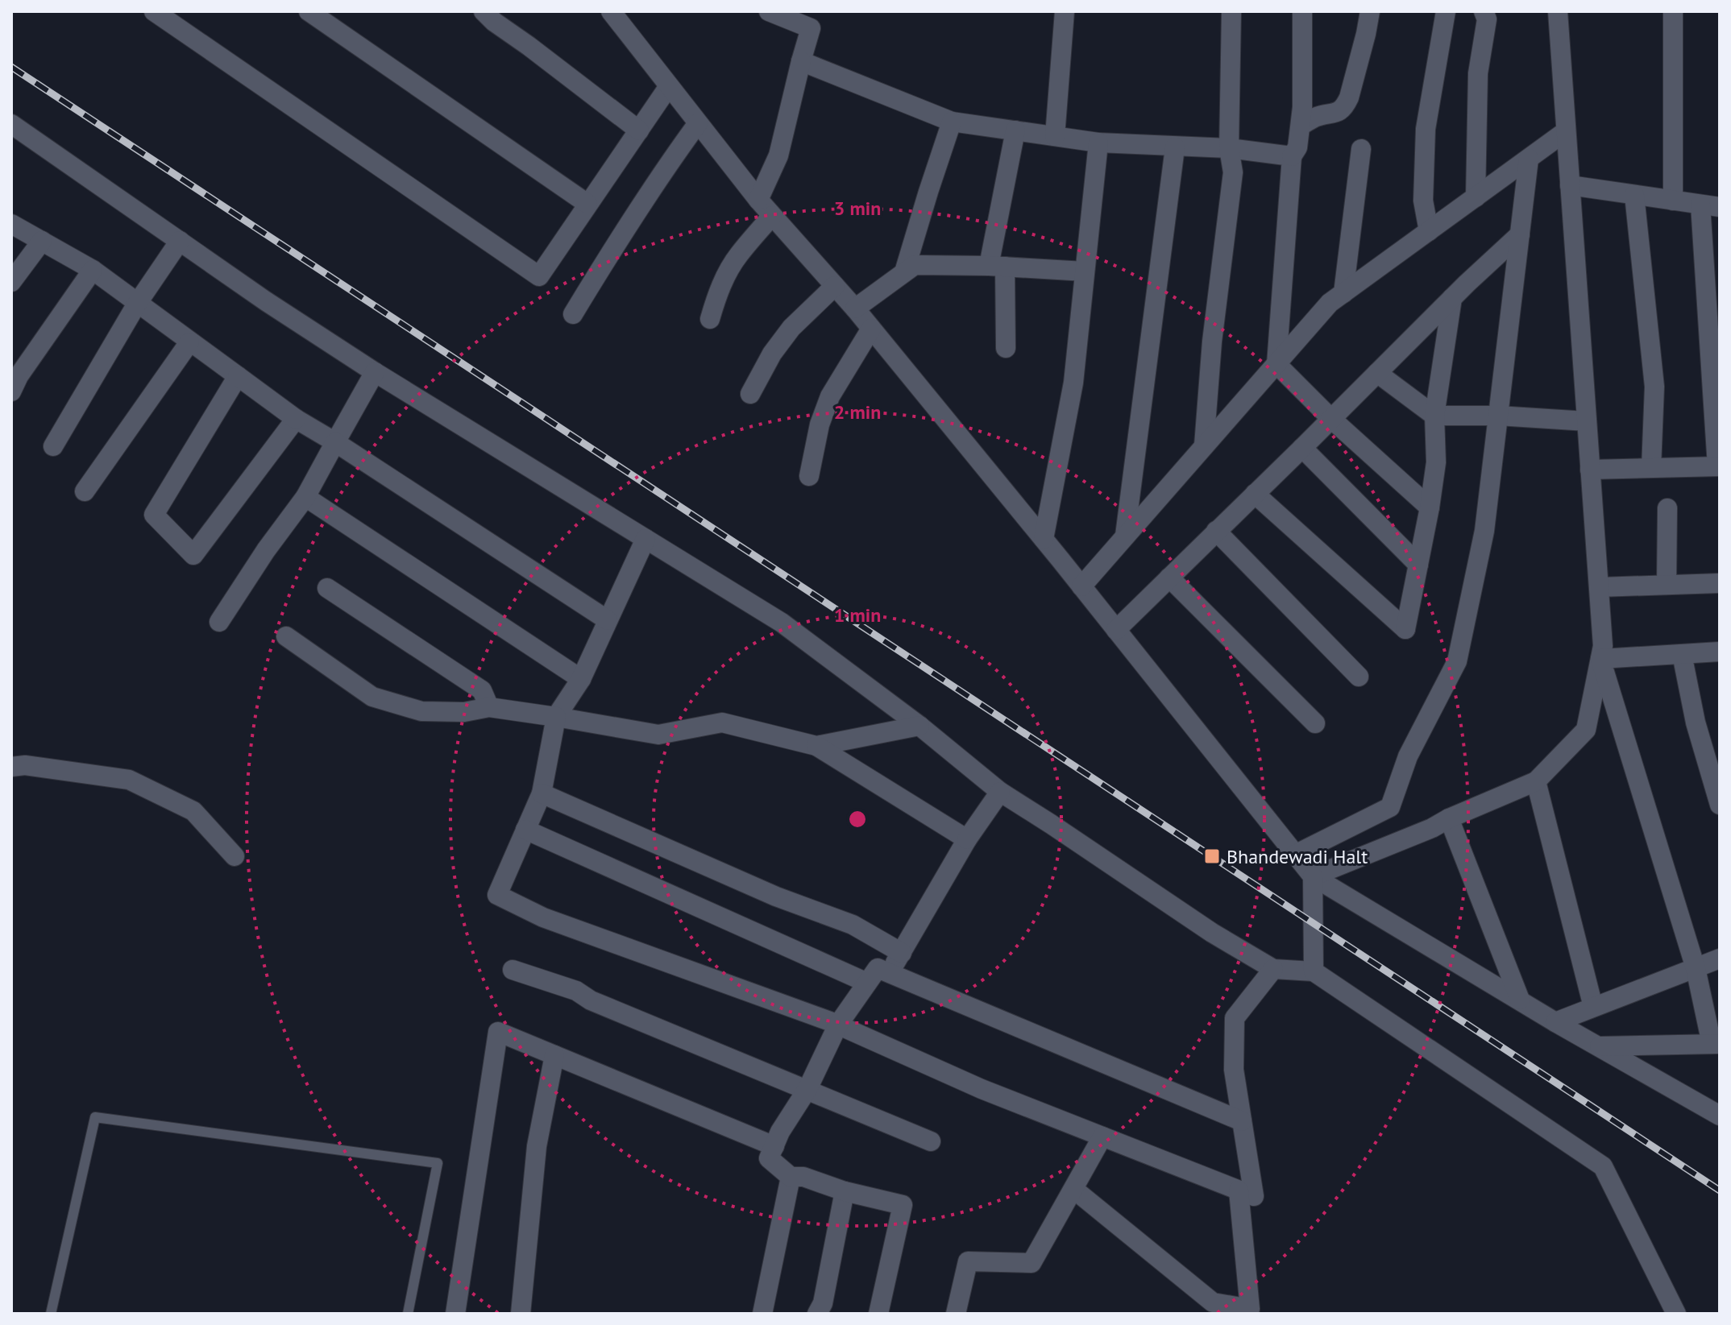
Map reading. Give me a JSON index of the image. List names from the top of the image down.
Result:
{
  "places": {
    "transit": ["Bhandewadi Halt"]
  },
  "rings": ["3 min", "2 min", "1 min"]
}
